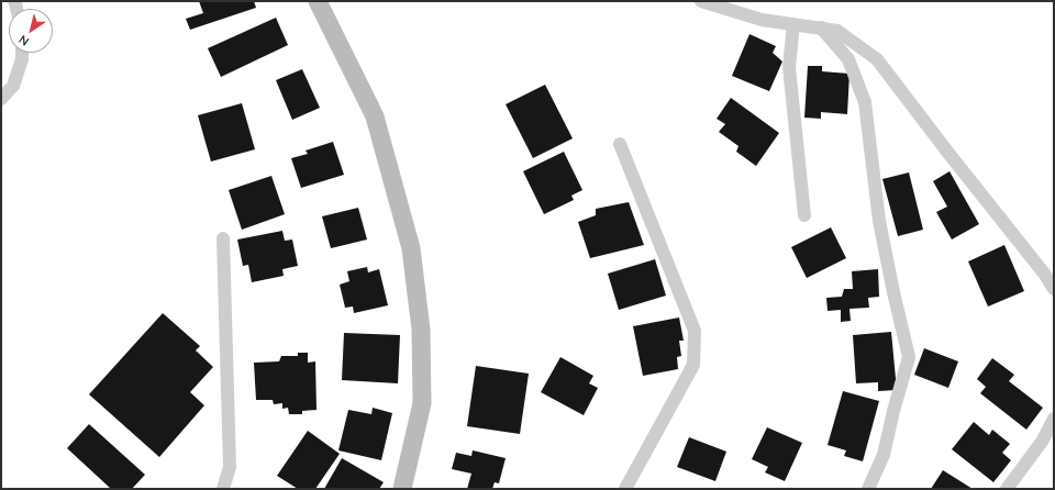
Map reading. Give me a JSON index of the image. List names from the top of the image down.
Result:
{
  "north": "bottom left"
}
